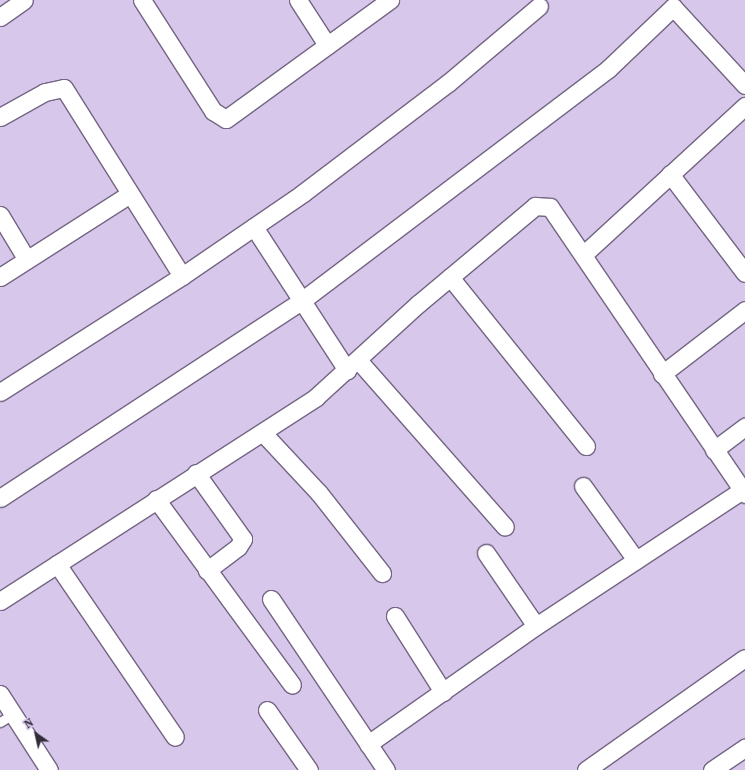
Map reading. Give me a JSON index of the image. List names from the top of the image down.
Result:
{
  "north": "top left"
}
